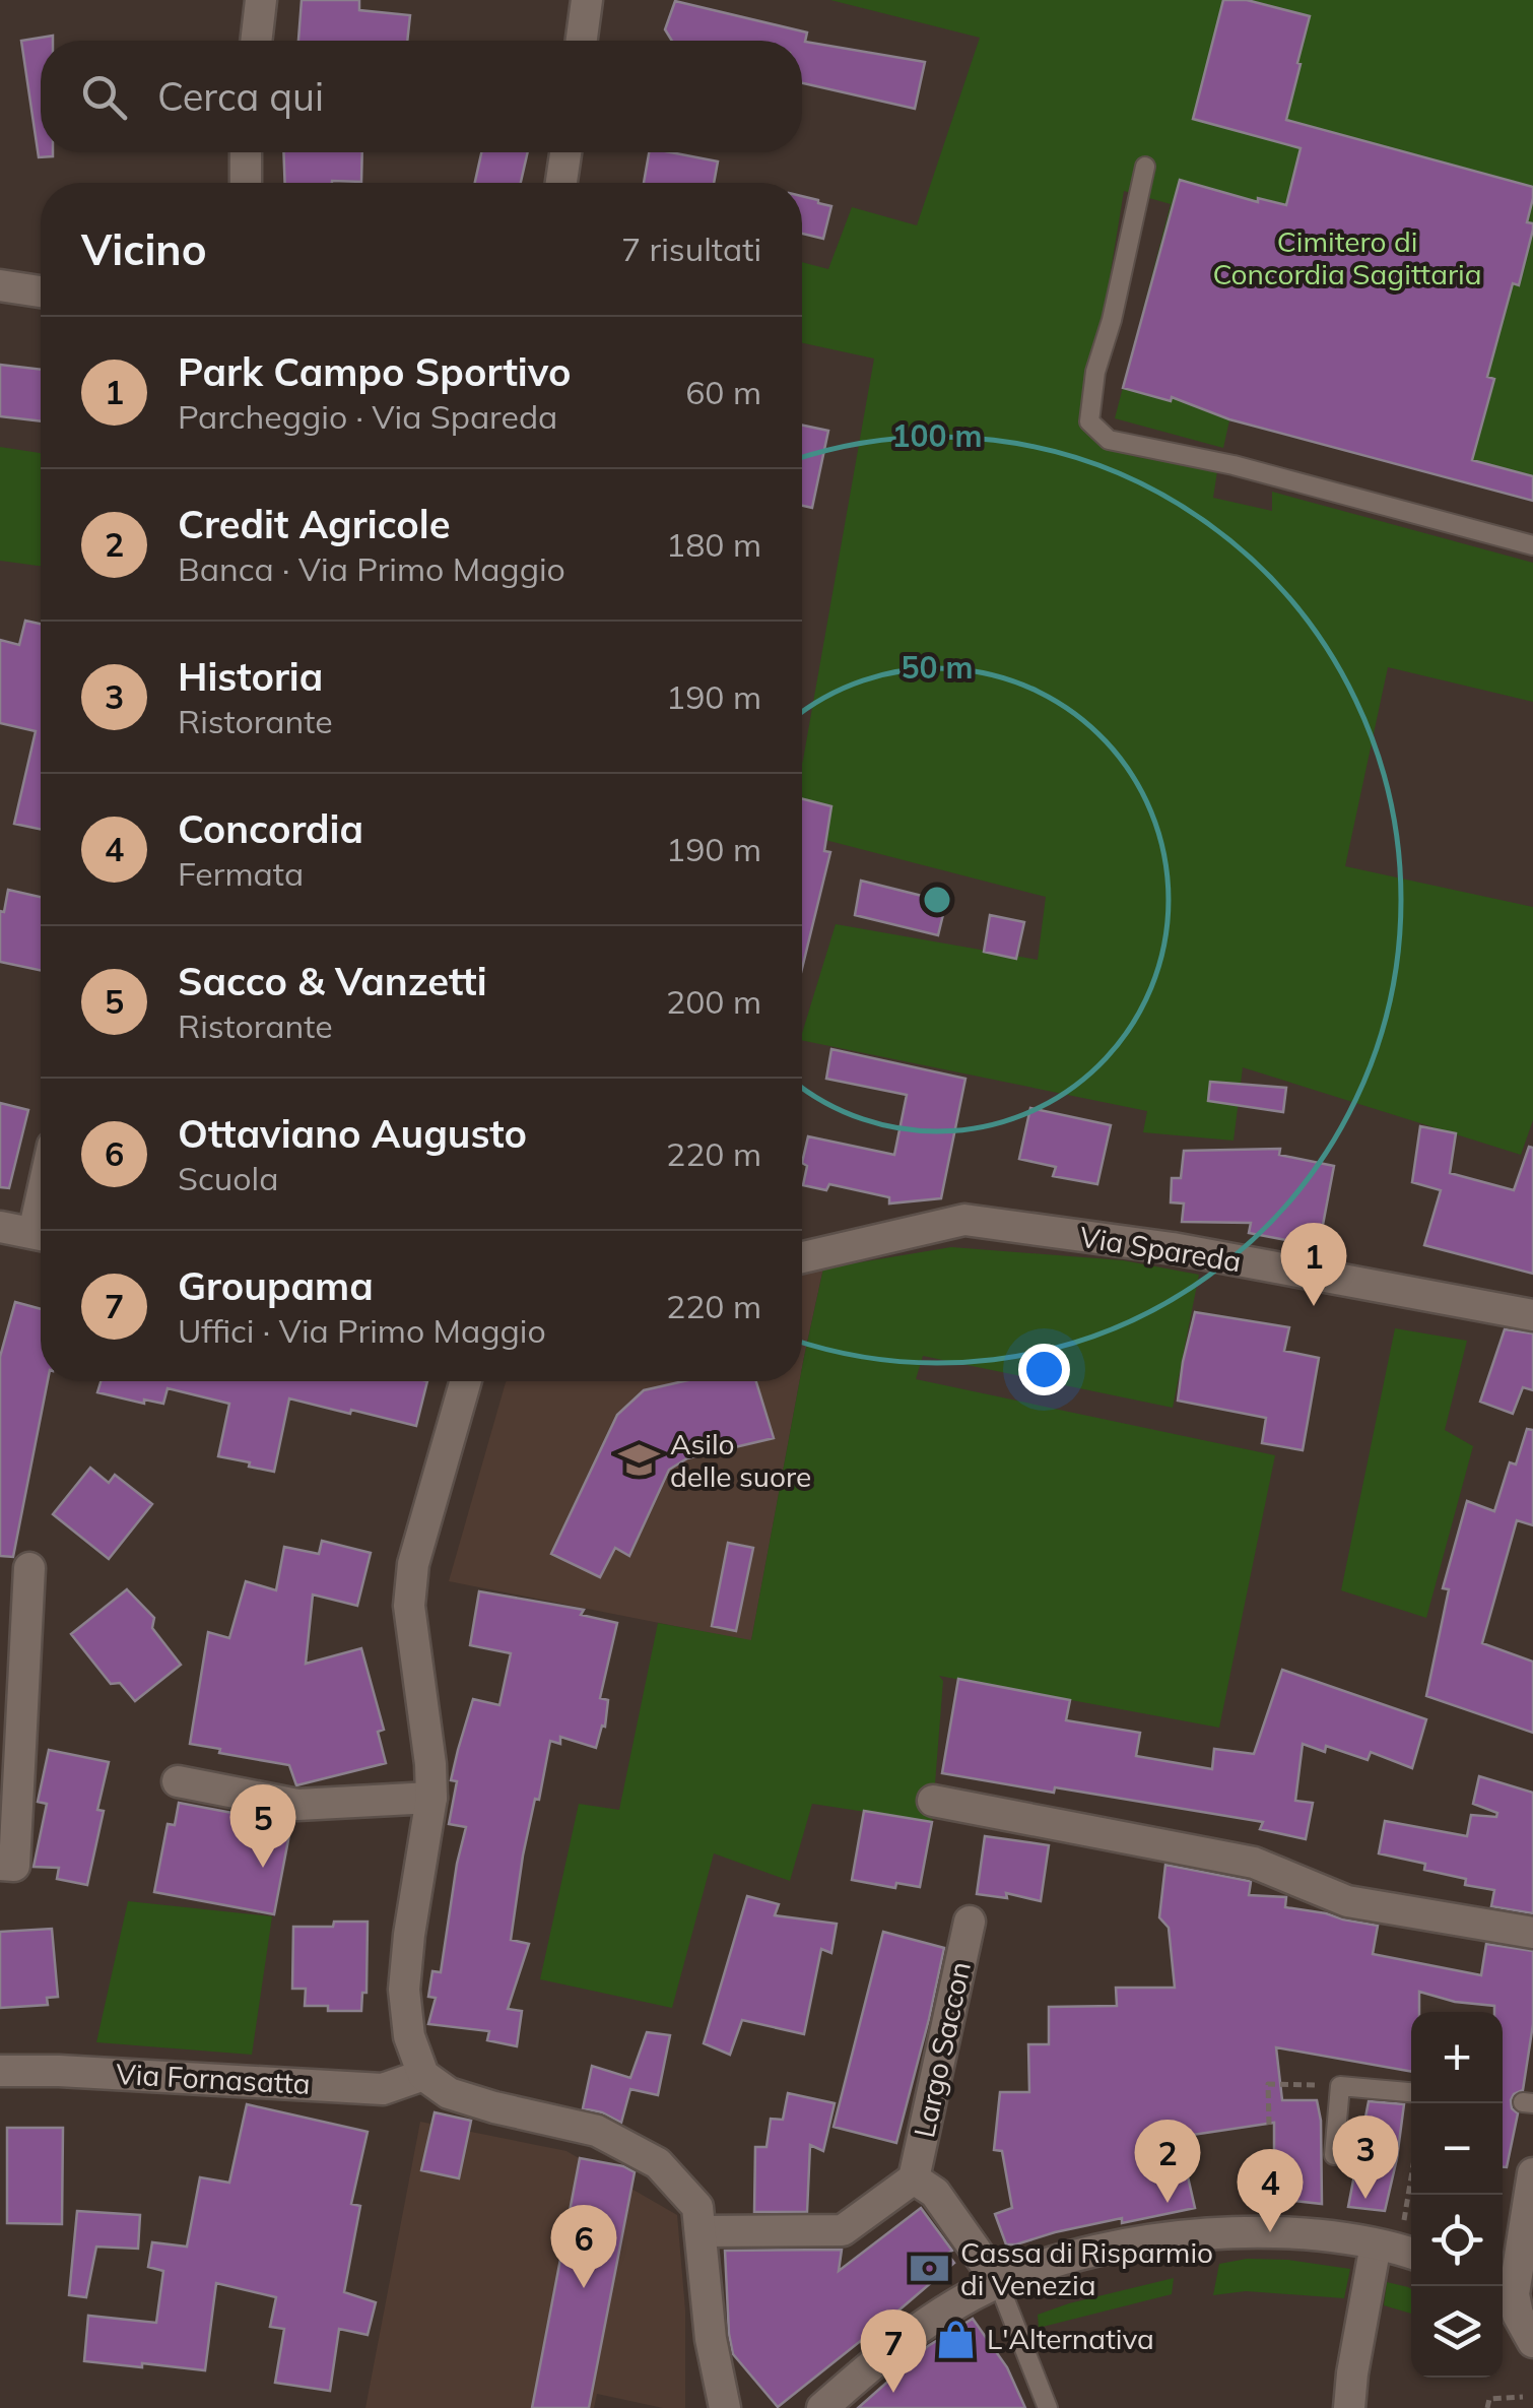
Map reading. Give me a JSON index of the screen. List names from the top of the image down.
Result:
{
  "streets": {
    "street": ["Via Spareda", "Largo Saccon", "Via Fornasatta"]
  },
  "parks": ["Cimitero di Concordia Sagittaria"],
  "places": {
    "school or university": ["Asilo delle suore"],
    "bank": ["Cassa di Risparmio di Venezia"],
    "shop": ["L'Alternativa"]
  },
  "page": {
    "search": "Cerca qui",
    "heading": ["Vicino", "7 risultati"],
    "list": [
      {
        "mark": "1",
        "name": "Park Campo Sportivo",
        "note": "Parcheggio · Via Spareda",
        "value": "60 m"
      },
      {
        "mark": "2",
        "name": "Credit Agricole",
        "note": "Banca · Via Primo Maggio",
        "value": "180 m"
      },
      {
        "mark": "3",
        "name": "Historia",
        "note": "Ristorante",
        "value": "190 m"
      },
      {
        "mark": "4",
        "name": "Concordia",
        "note": "Fermata",
        "value": "190 m"
      },
      {
        "mark": "5",
        "name": "Sacco & Vanzetti",
        "note": "Ristorante",
        "value": "200 m"
      },
      {
        "mark": "6",
        "name": "Ottaviano Augusto",
        "note": "Scuola",
        "value": "220 m"
      },
      {
        "mark": "7",
        "name": "Groupama",
        "note": "Uffici · Via Primo Maggio",
        "value": "220 m"
      }
    ],
    "pins": [
      "1",
      "5",
      "3",
      "2",
      "4",
      "6",
      "7"
    ],
    "map_buttons": ["+", "−"]
  },
  "rings": ["100 m", "50 m"]
}
